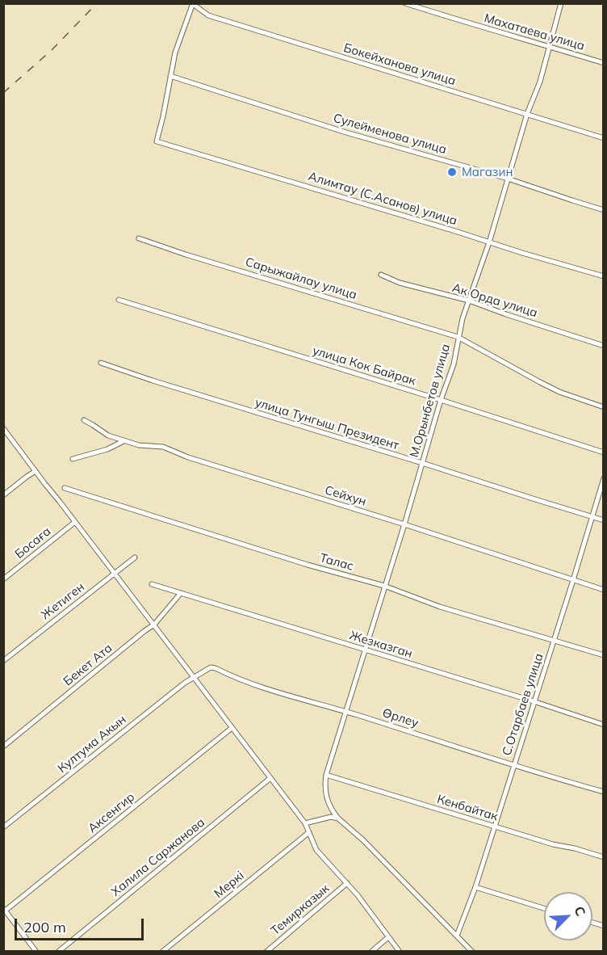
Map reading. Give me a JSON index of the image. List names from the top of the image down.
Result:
{
  "streets": {
    "street": [
      "Махатаева улица",
      "Бокейханова улица",
      "Сулейменова улица",
      "Алимтау (С.Асанов) улица",
      "Сарыжайлау улица",
      "Ак Орда улица",
      "улица Кок Байрак",
      "М.Орынбетов улица",
      "улица Тунгыш Президент",
      "Сейхун",
      "Босаға",
      "Талас",
      "Жетиген",
      "Жезказган",
      "Бекет Ата",
      "С.Отарбаев улица",
      "Өрлеу",
      "Култума Акын",
      "Кенбайтак",
      "Аксенгир",
      "Халила Саржанова",
      "Меркі",
      "Темирказык"
    ]
  },
  "crossings": [
    ["Махатаева улица", "М.Орынбетов улица"],
    ["Бокейханова улица", "М.Орынбетов улица"],
    ["Сулейменова улица", "Алимтау (С.Асанов) улица"],
    ["Сулейменова улица", "М.Орынбетов улица"],
    ["Алимтау (С.Асанов) улица", "М.Орынбетов улица"],
    ["Сарыжайлау улица", "М.Орынбетов улица"],
    ["Ак Орда улица", "М.Орынбетов улица"],
    ["улица Кок Байрак", "М.Орынбетов улица"],
    ["М.Орынбетов улица", "улица Тунгыш Президент"],
    ["М.Орынбетов улица", "Сейхун"],
    ["М.Орынбетов улица", "Талас"],
    ["М.Орынбетов улица", "Жезказган"],
    ["М.Орынбетов улица", "Өрлеу"],
    ["М.Орынбетов улица", "Кенбайтак"],
    ["улица Тунгыш Президент", "С.Отарбаев улица"],
    ["Сейхун", "С.Отарбаев улица"],
    ["Талас", "С.Отарбаев улица"],
    ["Жезказган", "Бекет Ата"],
    ["Жезказган", "С.Отарбаев улица"],
    ["С.Отарбаев улица", "Өрлеу"],
    ["С.Отарбаев улица", "Кенбайтак"],
    ["Өрлеу", "Култума Акын"]
  ],
  "places": ["Магазин"],
  "scale_bar": "200 m",
  "north": "top right"
}
